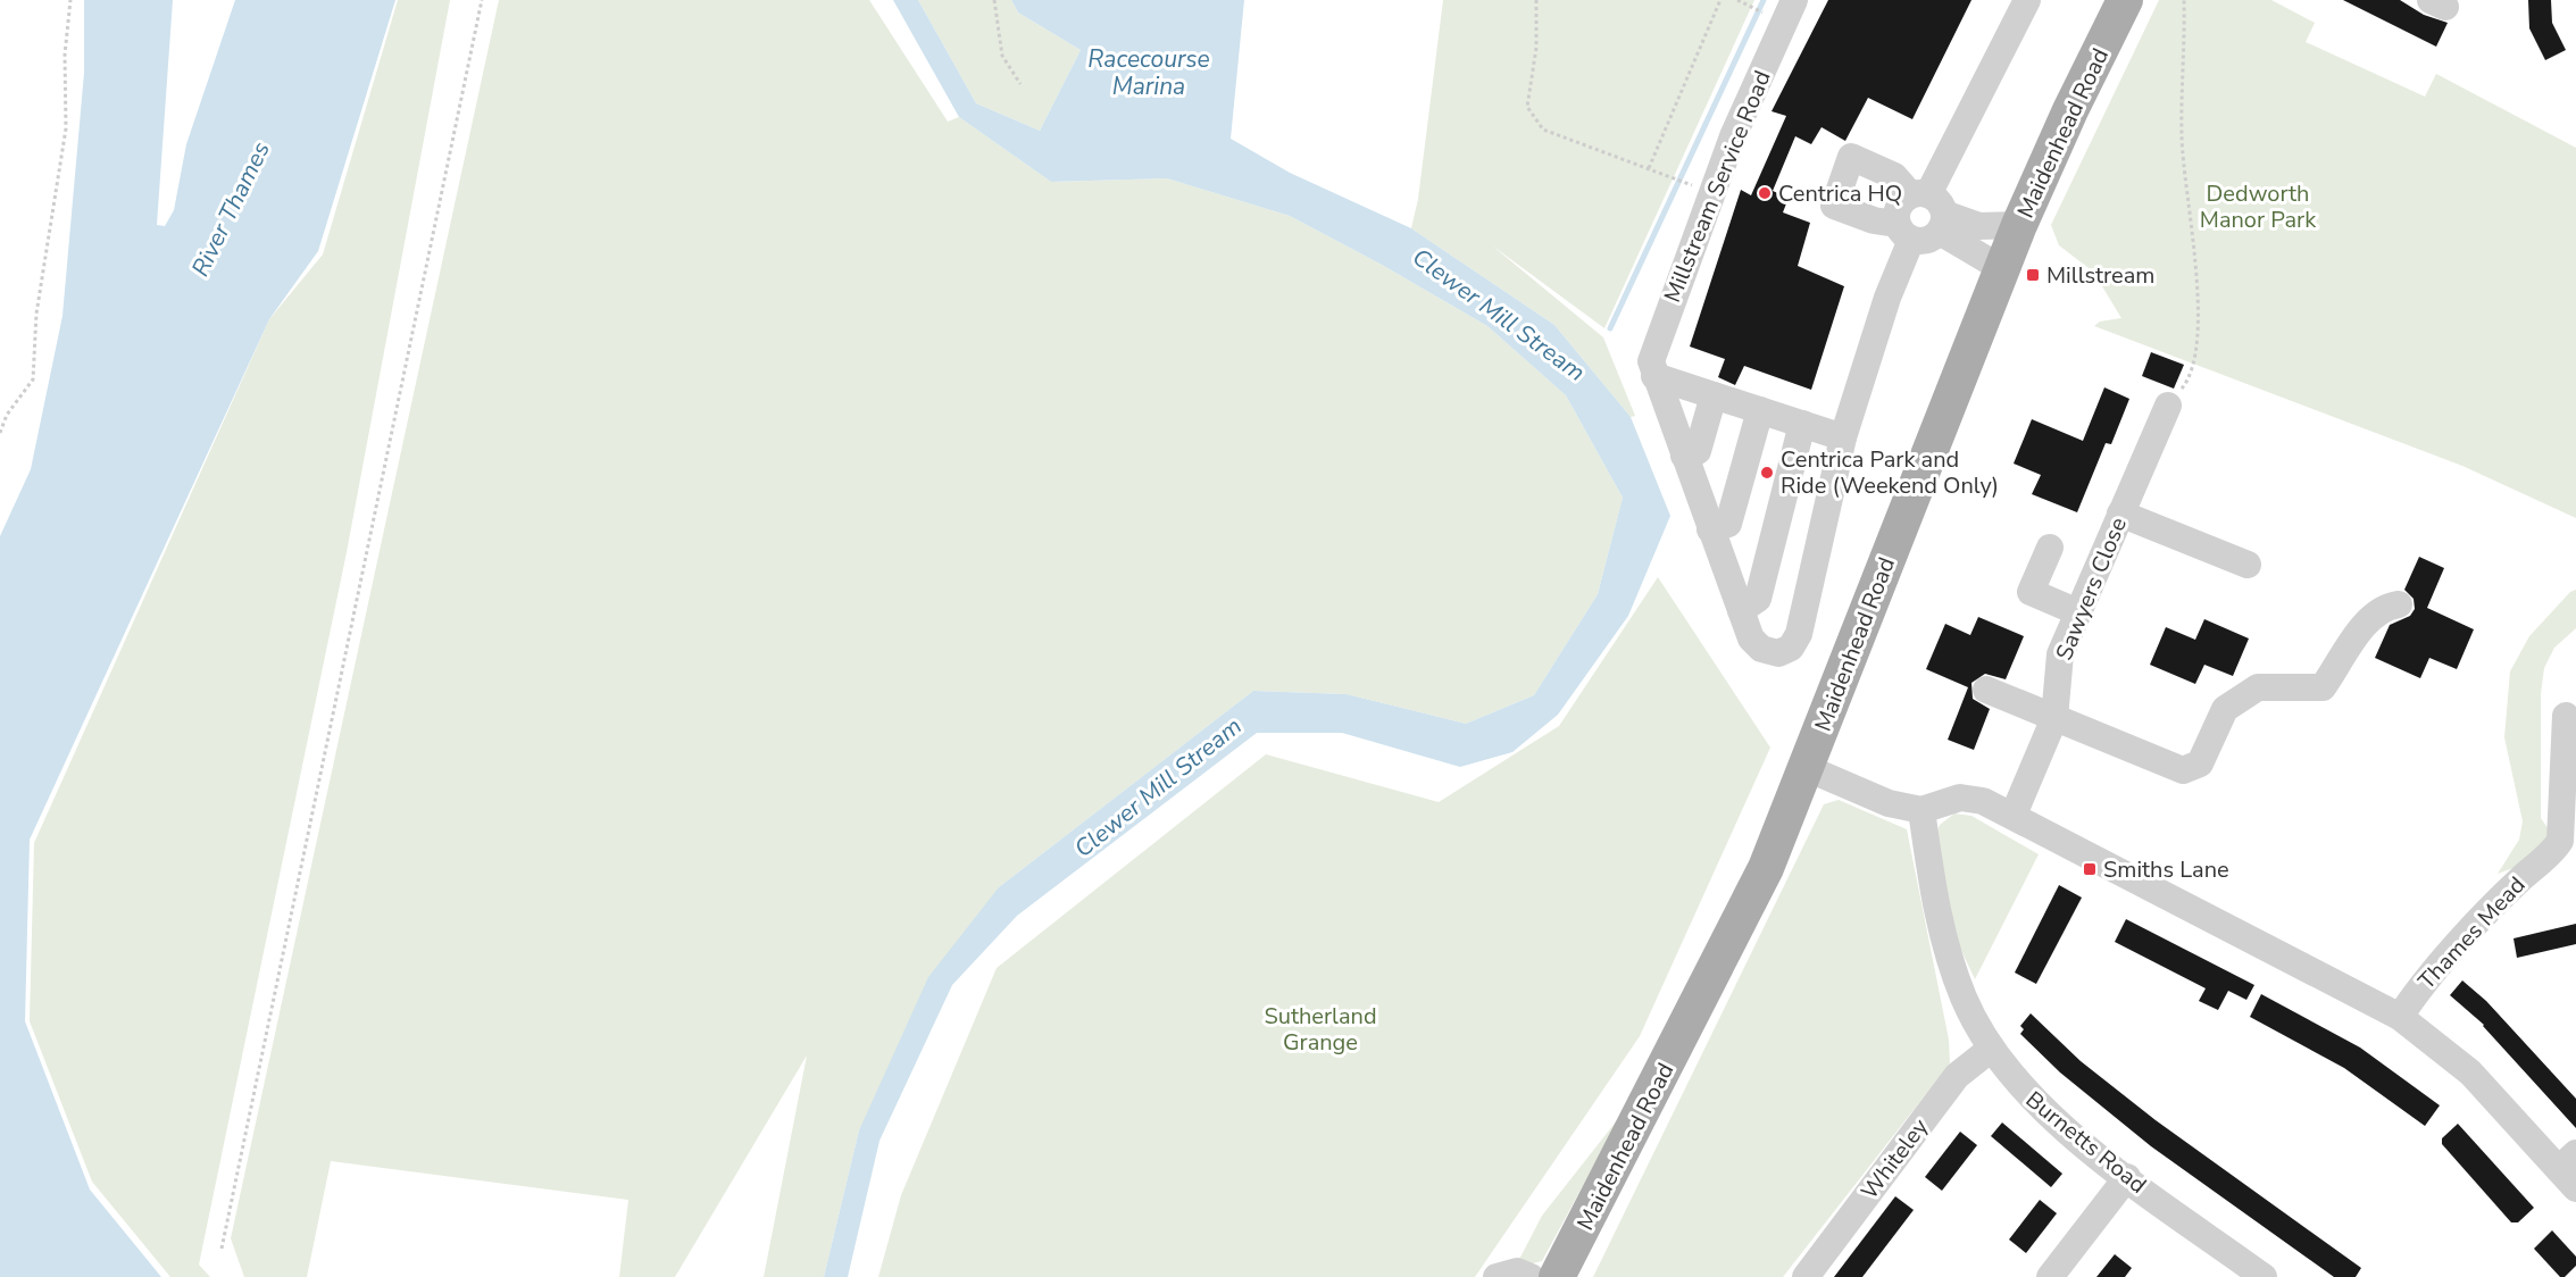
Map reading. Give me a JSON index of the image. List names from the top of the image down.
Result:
{
  "streets": {
    "main road": ["Maidenhead Road"],
    "street": [
      "Millstream Service Road",
      "Sawyers Close",
      "Thames Mead",
      "Burnetts Road",
      "Whiteley"
    ]
  },
  "crossings": [
    ["Burnetts Road", "Whiteley"]
  ],
  "water": ["Racecourse Marina", "River Thames", "Clewer Mill Stream"],
  "parks": ["Dedworth Manor Park", "Sutherland Grange"],
  "places": {
    "other": ["Centrica HQ", "Centrica Park and Ride (Weekend Only)"],
    "transit": ["Millstream", "Smiths Lane"]
  }
}
